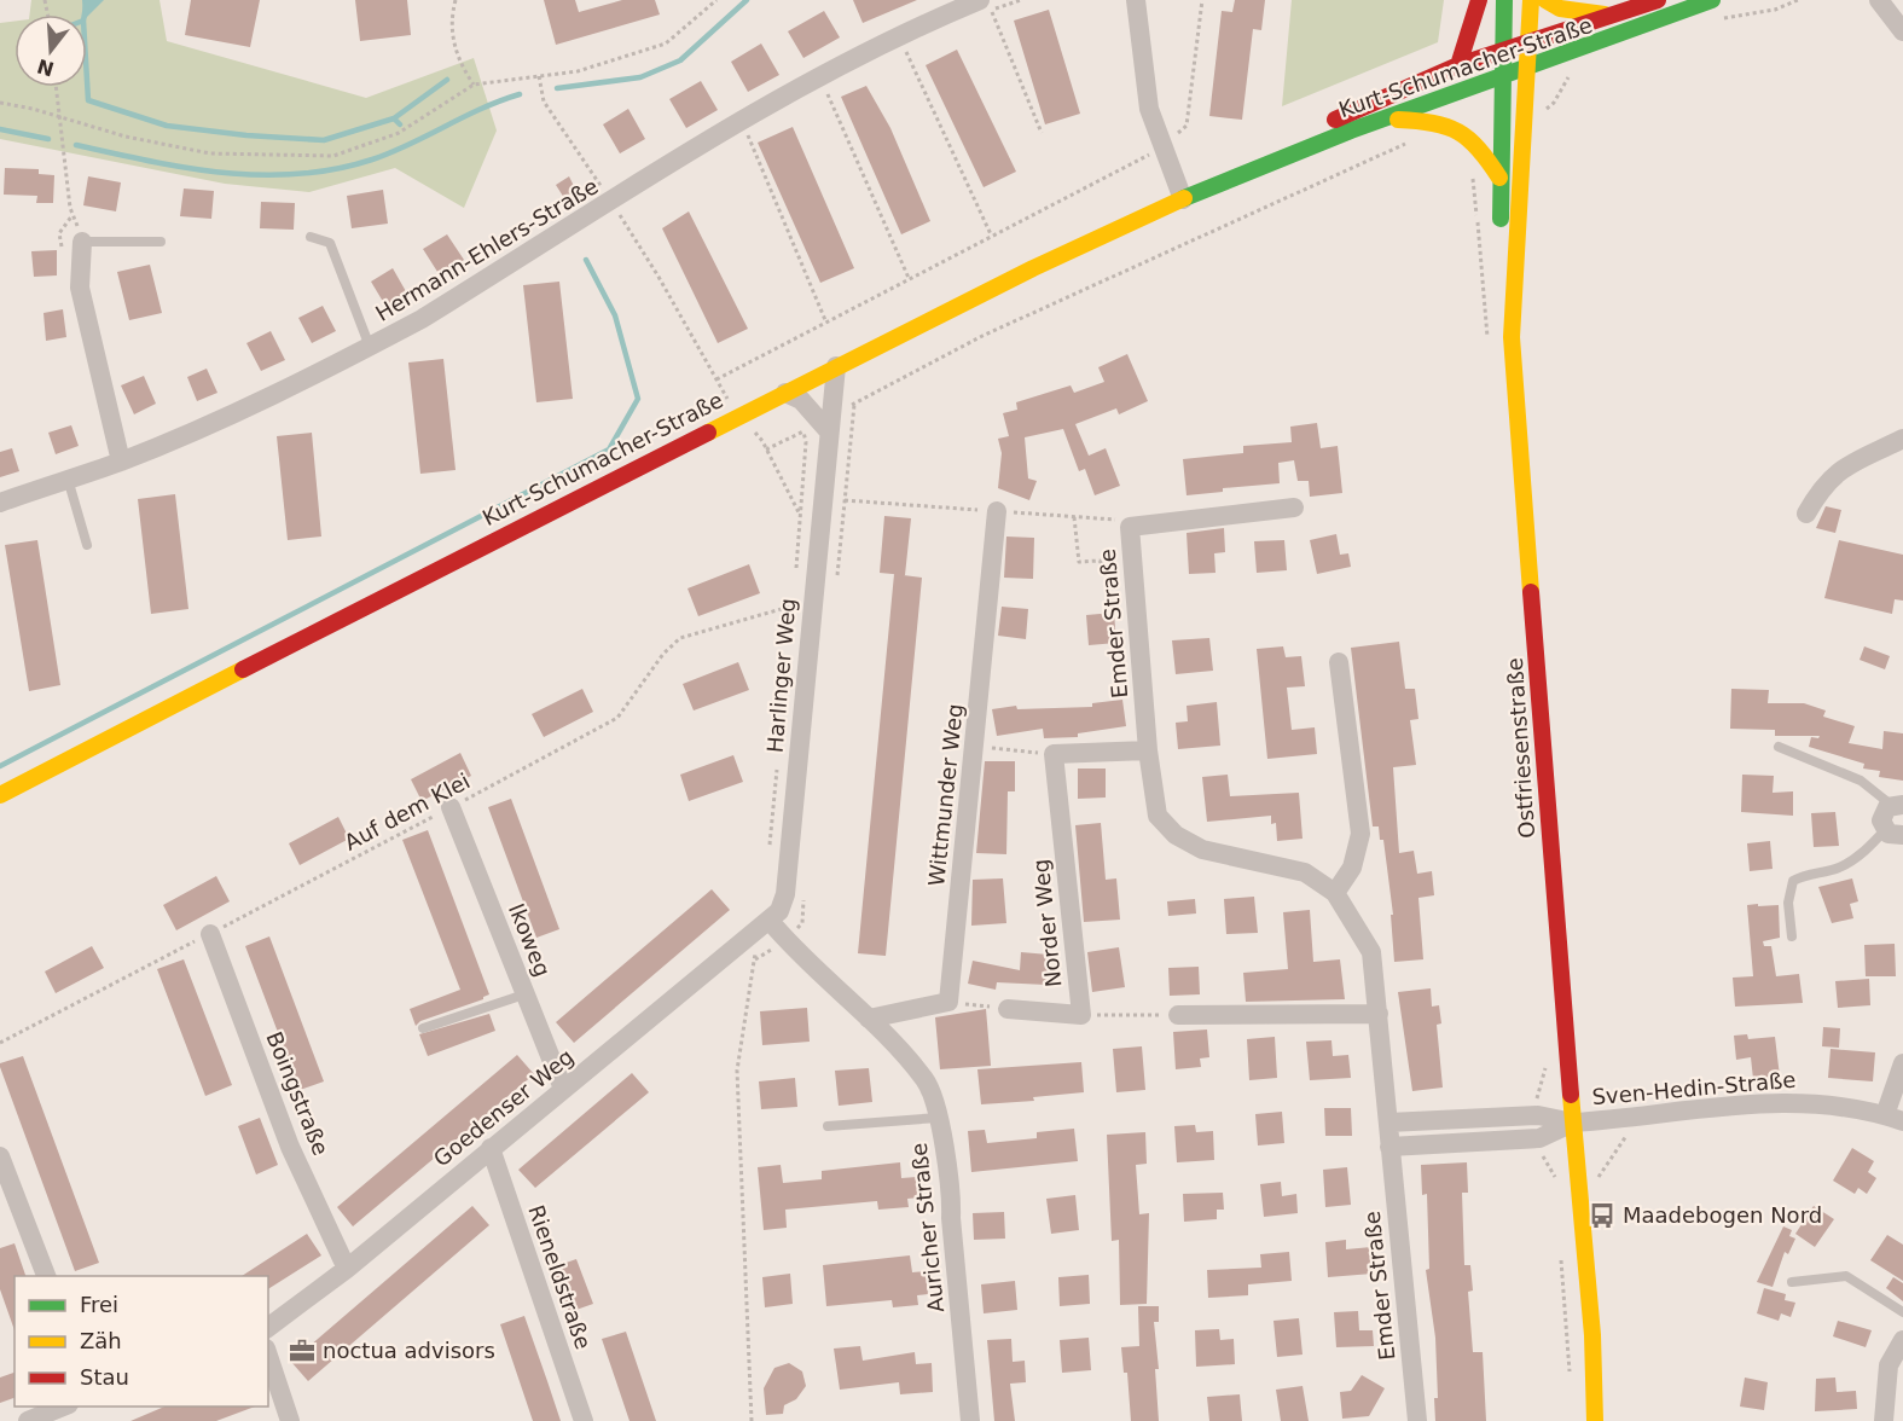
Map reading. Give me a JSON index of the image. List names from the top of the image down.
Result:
{
  "streets": {
    "main road": ["Kurt-Schumacher-Straße", "Ostfriesenstraße"],
    "street": [
      "Hermann-Ehlers-Straße",
      "Emder Straße",
      "Harlinger Weg",
      "Wittmunder Weg",
      "Norder Weg",
      "Ikoweg",
      "Sven-Hedin-Straße",
      "Boingstraße",
      "Goedenser Weg",
      "Auricher Straße",
      "Rieneldstraße"
    ],
    "path": ["Auf dem Klei"]
  },
  "crossings": [
    ["Kurt-Schumacher-Straße", "Harlinger Weg"],
    ["Kurt-Schumacher-Straße", "Ostfriesenstraße"],
    ["Harlinger Weg", "Auf dem Klei"],
    ["Harlinger Weg", "Goedenser Weg"],
    ["Harlinger Weg", "Auricher Straße"],
    ["Ostfriesenstraße", "Sven-Hedin-Straße"],
    ["Auf dem Klei", "Ikoweg"],
    ["Auf dem Klei", "Boingstraße"],
    ["Ikoweg", "Goedenser Weg"],
    ["Boingstraße", "Goedenser Weg"],
    ["Goedenser Weg", "Auricher Straße"],
    ["Goedenser Weg", "Rieneldstraße"]
  ],
  "places": {
    "bus stop": ["Maadebogen Nord"],
    "office": ["noctua advisors"]
  },
  "legend": ["Frei", "Zäh", "Stau"],
  "north": "bottom"
}
